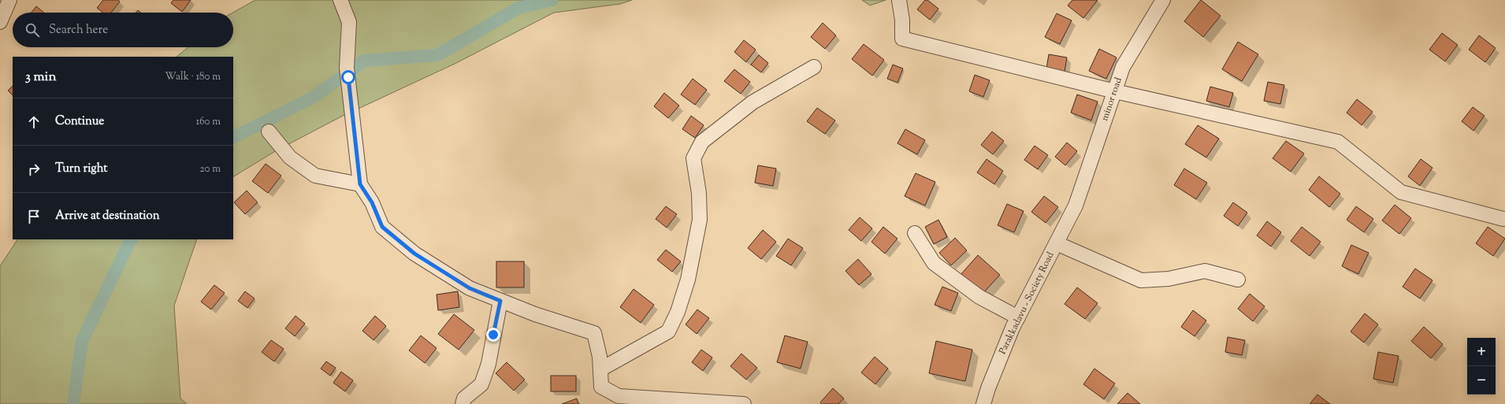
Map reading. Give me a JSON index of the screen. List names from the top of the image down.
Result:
{
  "streets": {
    "street": ["minor road", "Parakkadavu - Society Road"]
  },
  "crossings": [
    ["minor road", "Parakkadavu - Society Road"]
  ],
  "page": {
    "search": "Search here",
    "heading": ["3 min", "Walk · 180 m"],
    "list": [
      ["Continue", "160 m"],
      ["Turn right", "20 m"],
      "Arrive at destination"
    ],
    "map_buttons": ["+", "−"]
  }
}
